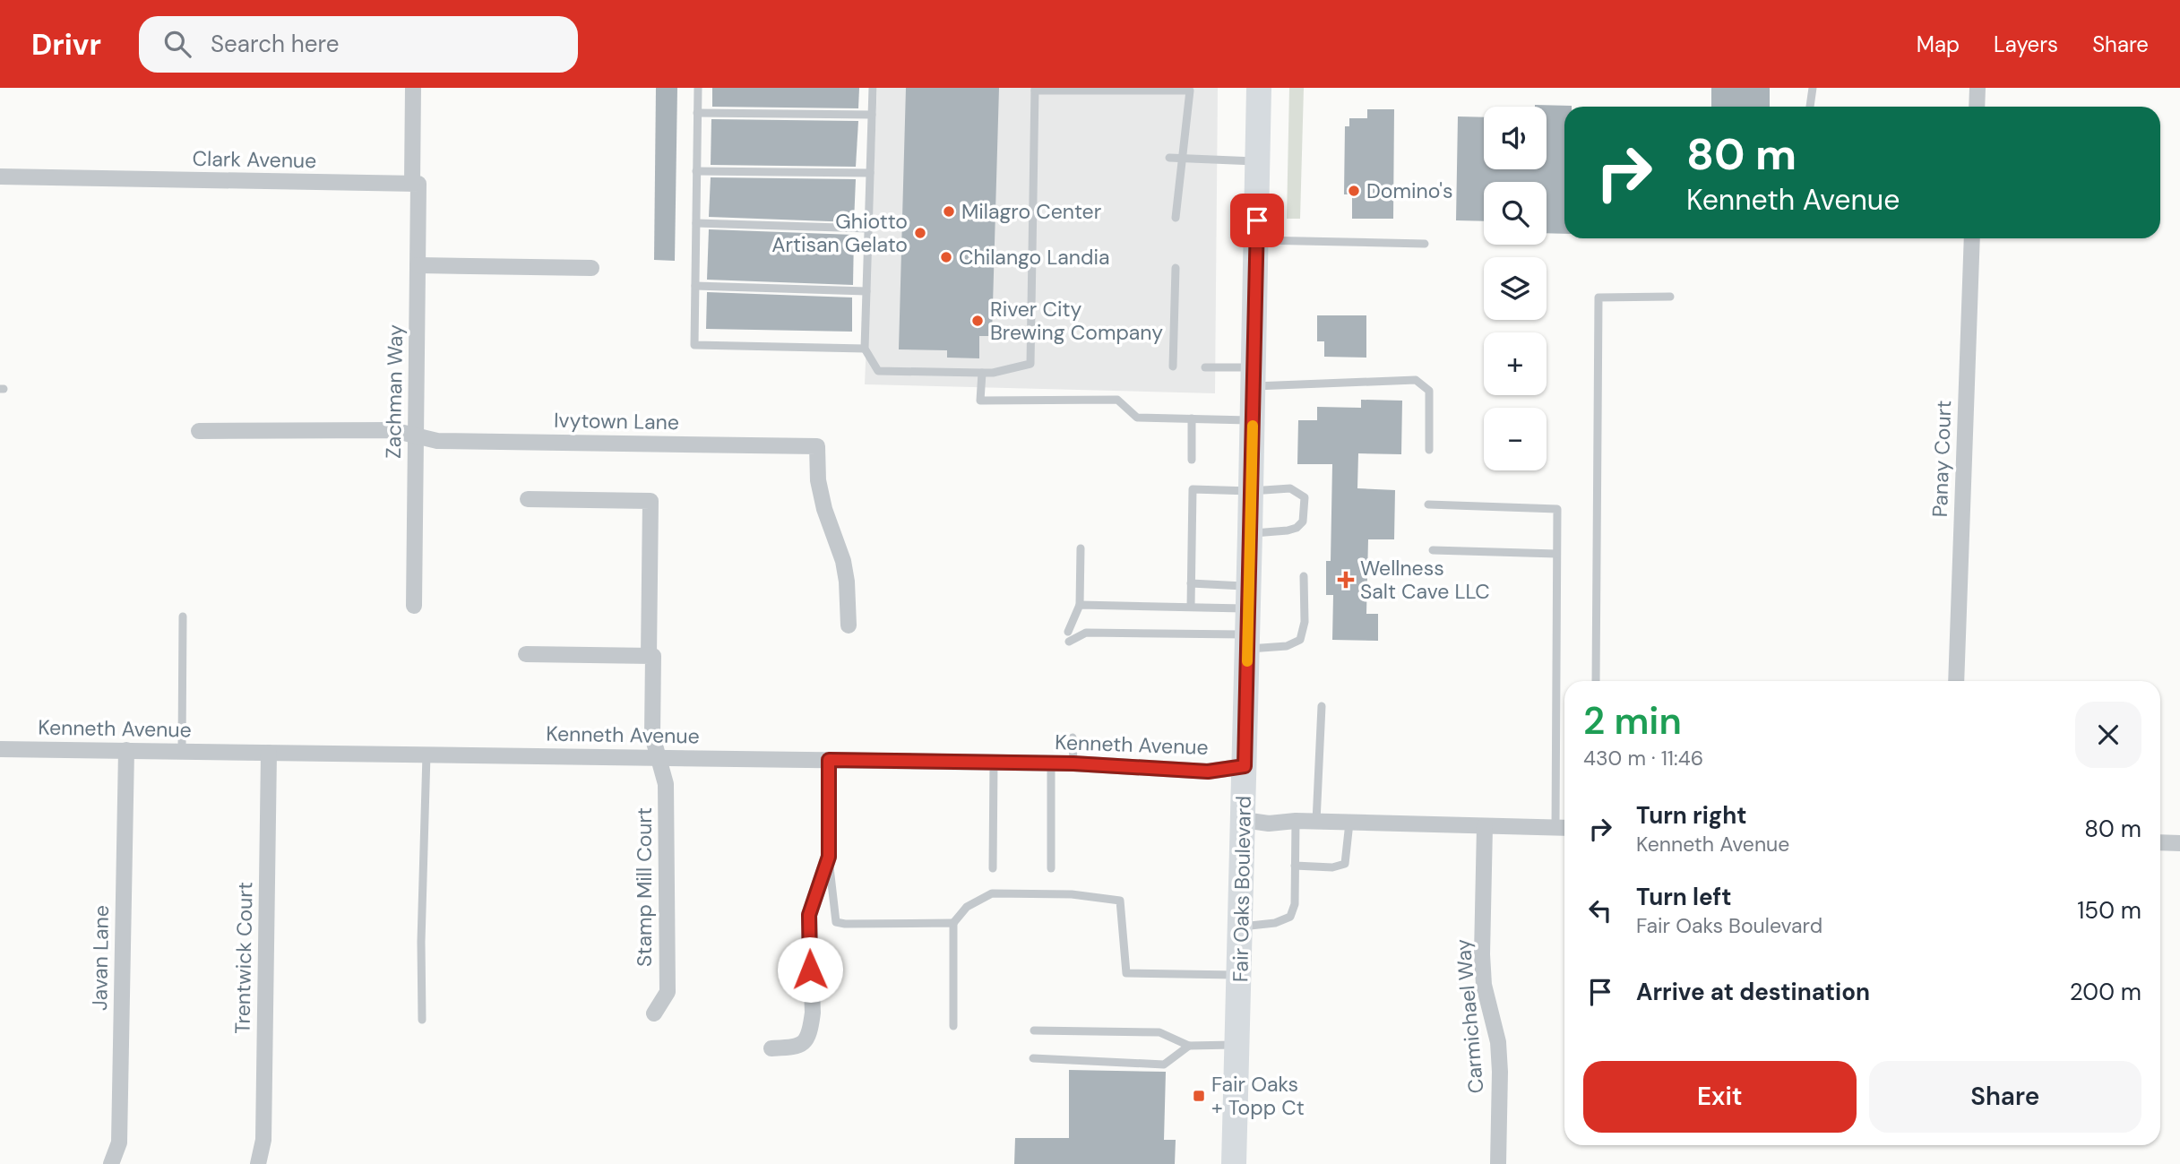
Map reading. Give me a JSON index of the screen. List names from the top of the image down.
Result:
{
  "streets": {
    "main road": ["Fair Oaks Boulevard"],
    "street": [
      "Clark Avenue",
      "Zachman Way",
      "Ivytown Lane",
      "Panay Court",
      "Kenneth Avenue",
      "Stamp Mill Court",
      "Javan Lane",
      "Trentwick Court",
      "Carmichael Way"
    ]
  },
  "crossings": [
    ["Clark Avenue", "Zachman Way"],
    ["Zachman Way", "Ivytown Lane"],
    ["Kenneth Avenue", "Stamp Mill Court"],
    ["Kenneth Avenue", "Fair Oaks Boulevard"],
    ["Kenneth Avenue", "Javan Lane"],
    ["Kenneth Avenue", "Trentwick Court"]
  ],
  "places": {
    "other": [
      "Domino's",
      "Milagro Center",
      "Ghiotto Artisan Gelato",
      "Chilango Landia",
      "River City Brewing Company"
    ],
    "health": ["Wellness Salt Cave LLC"],
    "transit": ["Fair Oaks + Topp Ct"]
  },
  "page": {
    "header": "Drivr",
    "search": "Search here",
    "nav": ["Map", "Layers", "Share"],
    "map_buttons": ["+", "−"],
    "turn": ["80 m", "Kenneth Avenue"],
    "heading": ["2 min", "430 m · 11:46"],
    "list": [
      {
        "name": "Turn right",
        "note": "Kenneth Avenue",
        "value": "80 m"
      },
      {
        "name": "Turn left",
        "note": "Fair Oaks Boulevard",
        "value": "150 m"
      },
      {
        "name": "Arrive at destination",
        "value": "200 m"
      }
    ],
    "buttons": ["Exit", "Share"]
  }
}
